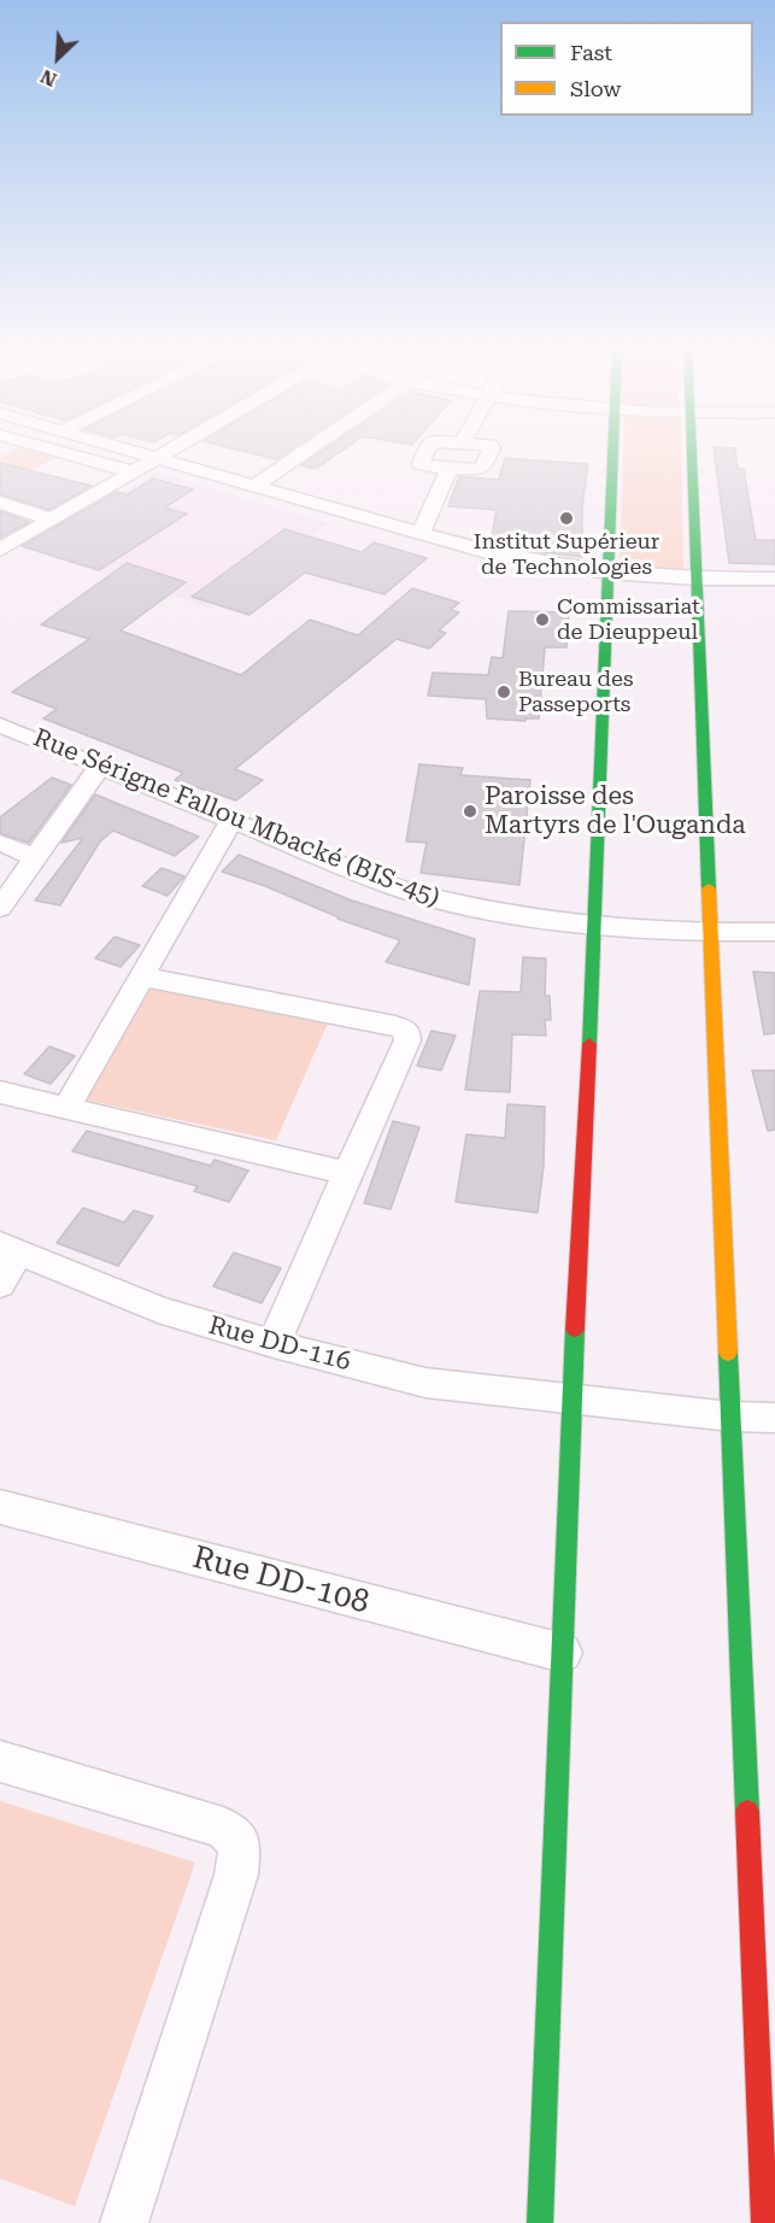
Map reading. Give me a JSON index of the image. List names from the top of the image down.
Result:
{
  "streets": {
    "street": ["Rue Sérigne Fallou Mbacké (BIS-45)", "Rue DD-116", "Rue DD-108"]
  },
  "places": [
    "Institut Supérieur de Technologies",
    "Commissariat de Dieuppeul",
    "Bureau des Passeports",
    "Paroisse des Martyrs de l'Ouganda"
  ],
  "legend": ["Fast", "Slow"],
  "north": "bottom left"
}
